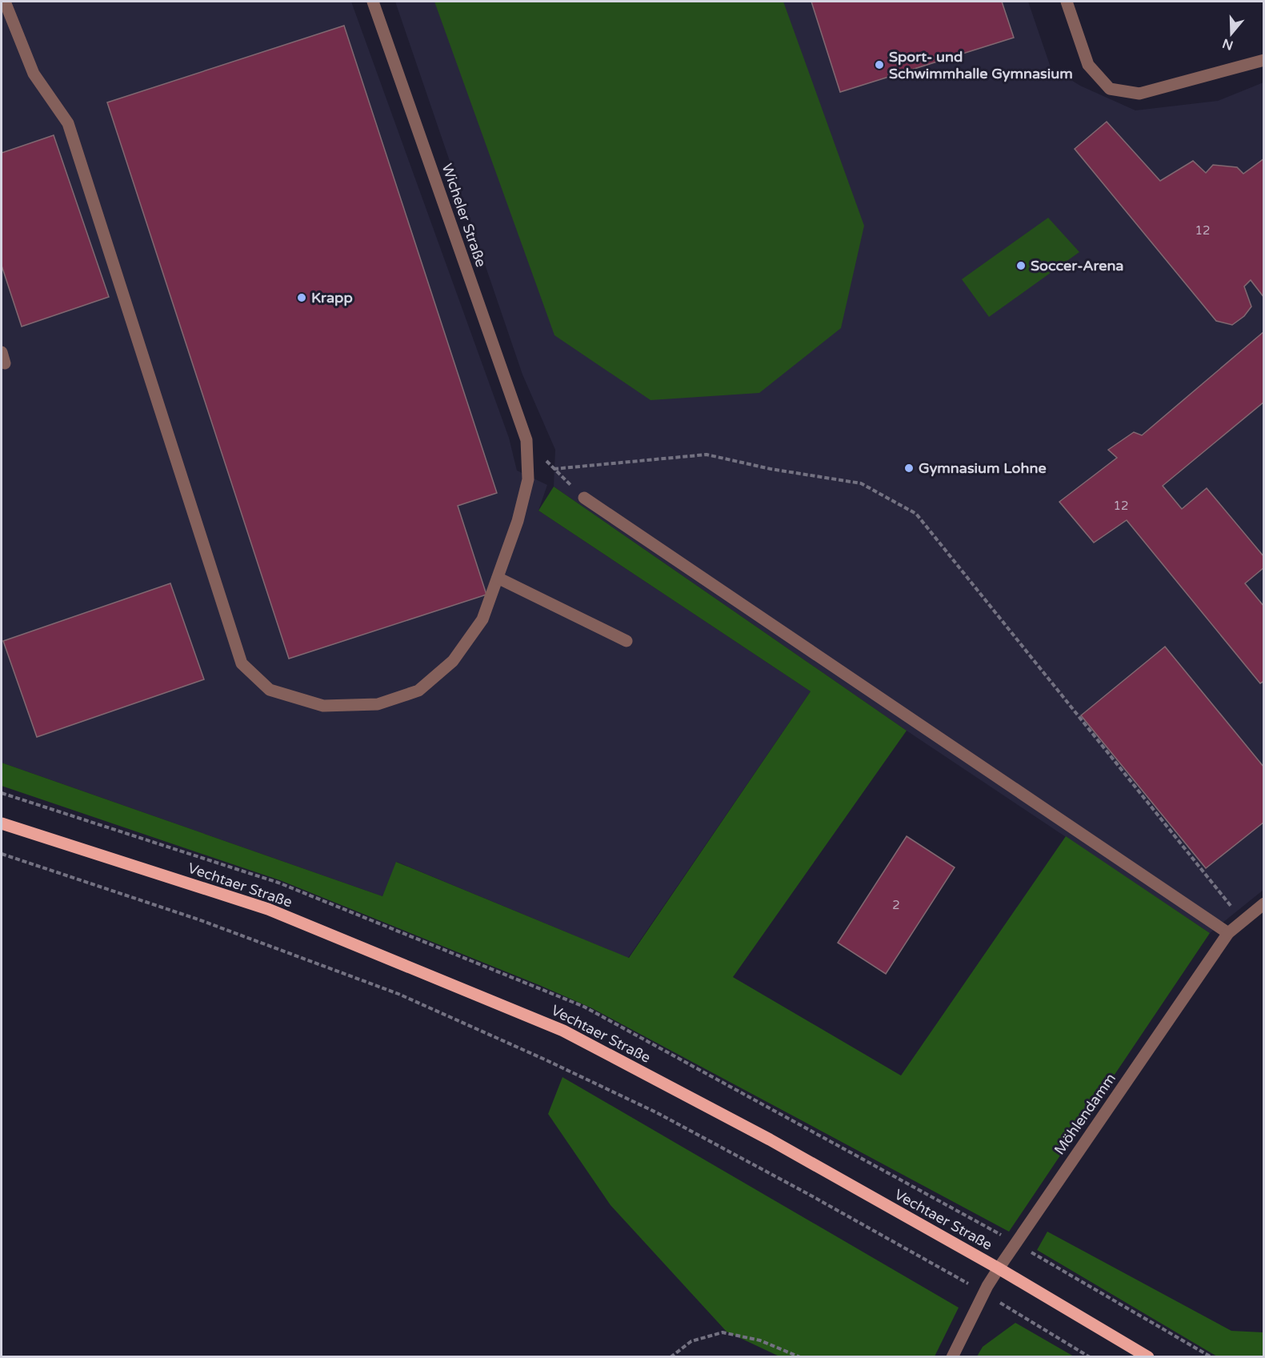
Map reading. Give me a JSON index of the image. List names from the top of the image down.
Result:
{
  "streets": {
    "main road": ["Vechtaer Straße"],
    "street": ["Wicheler Straße", "Möhlendamm"]
  },
  "crossings": [
    ["Vechtaer Straße", "Möhlendamm"]
  ],
  "places": [
    "Sport- und Schwimmhalle Gymnasium",
    "Soccer-Arena",
    "Krapp",
    "Gymnasium Lohne"
  ],
  "house_numbers": ["12", "12", "2"],
  "north": "bottom"
}
